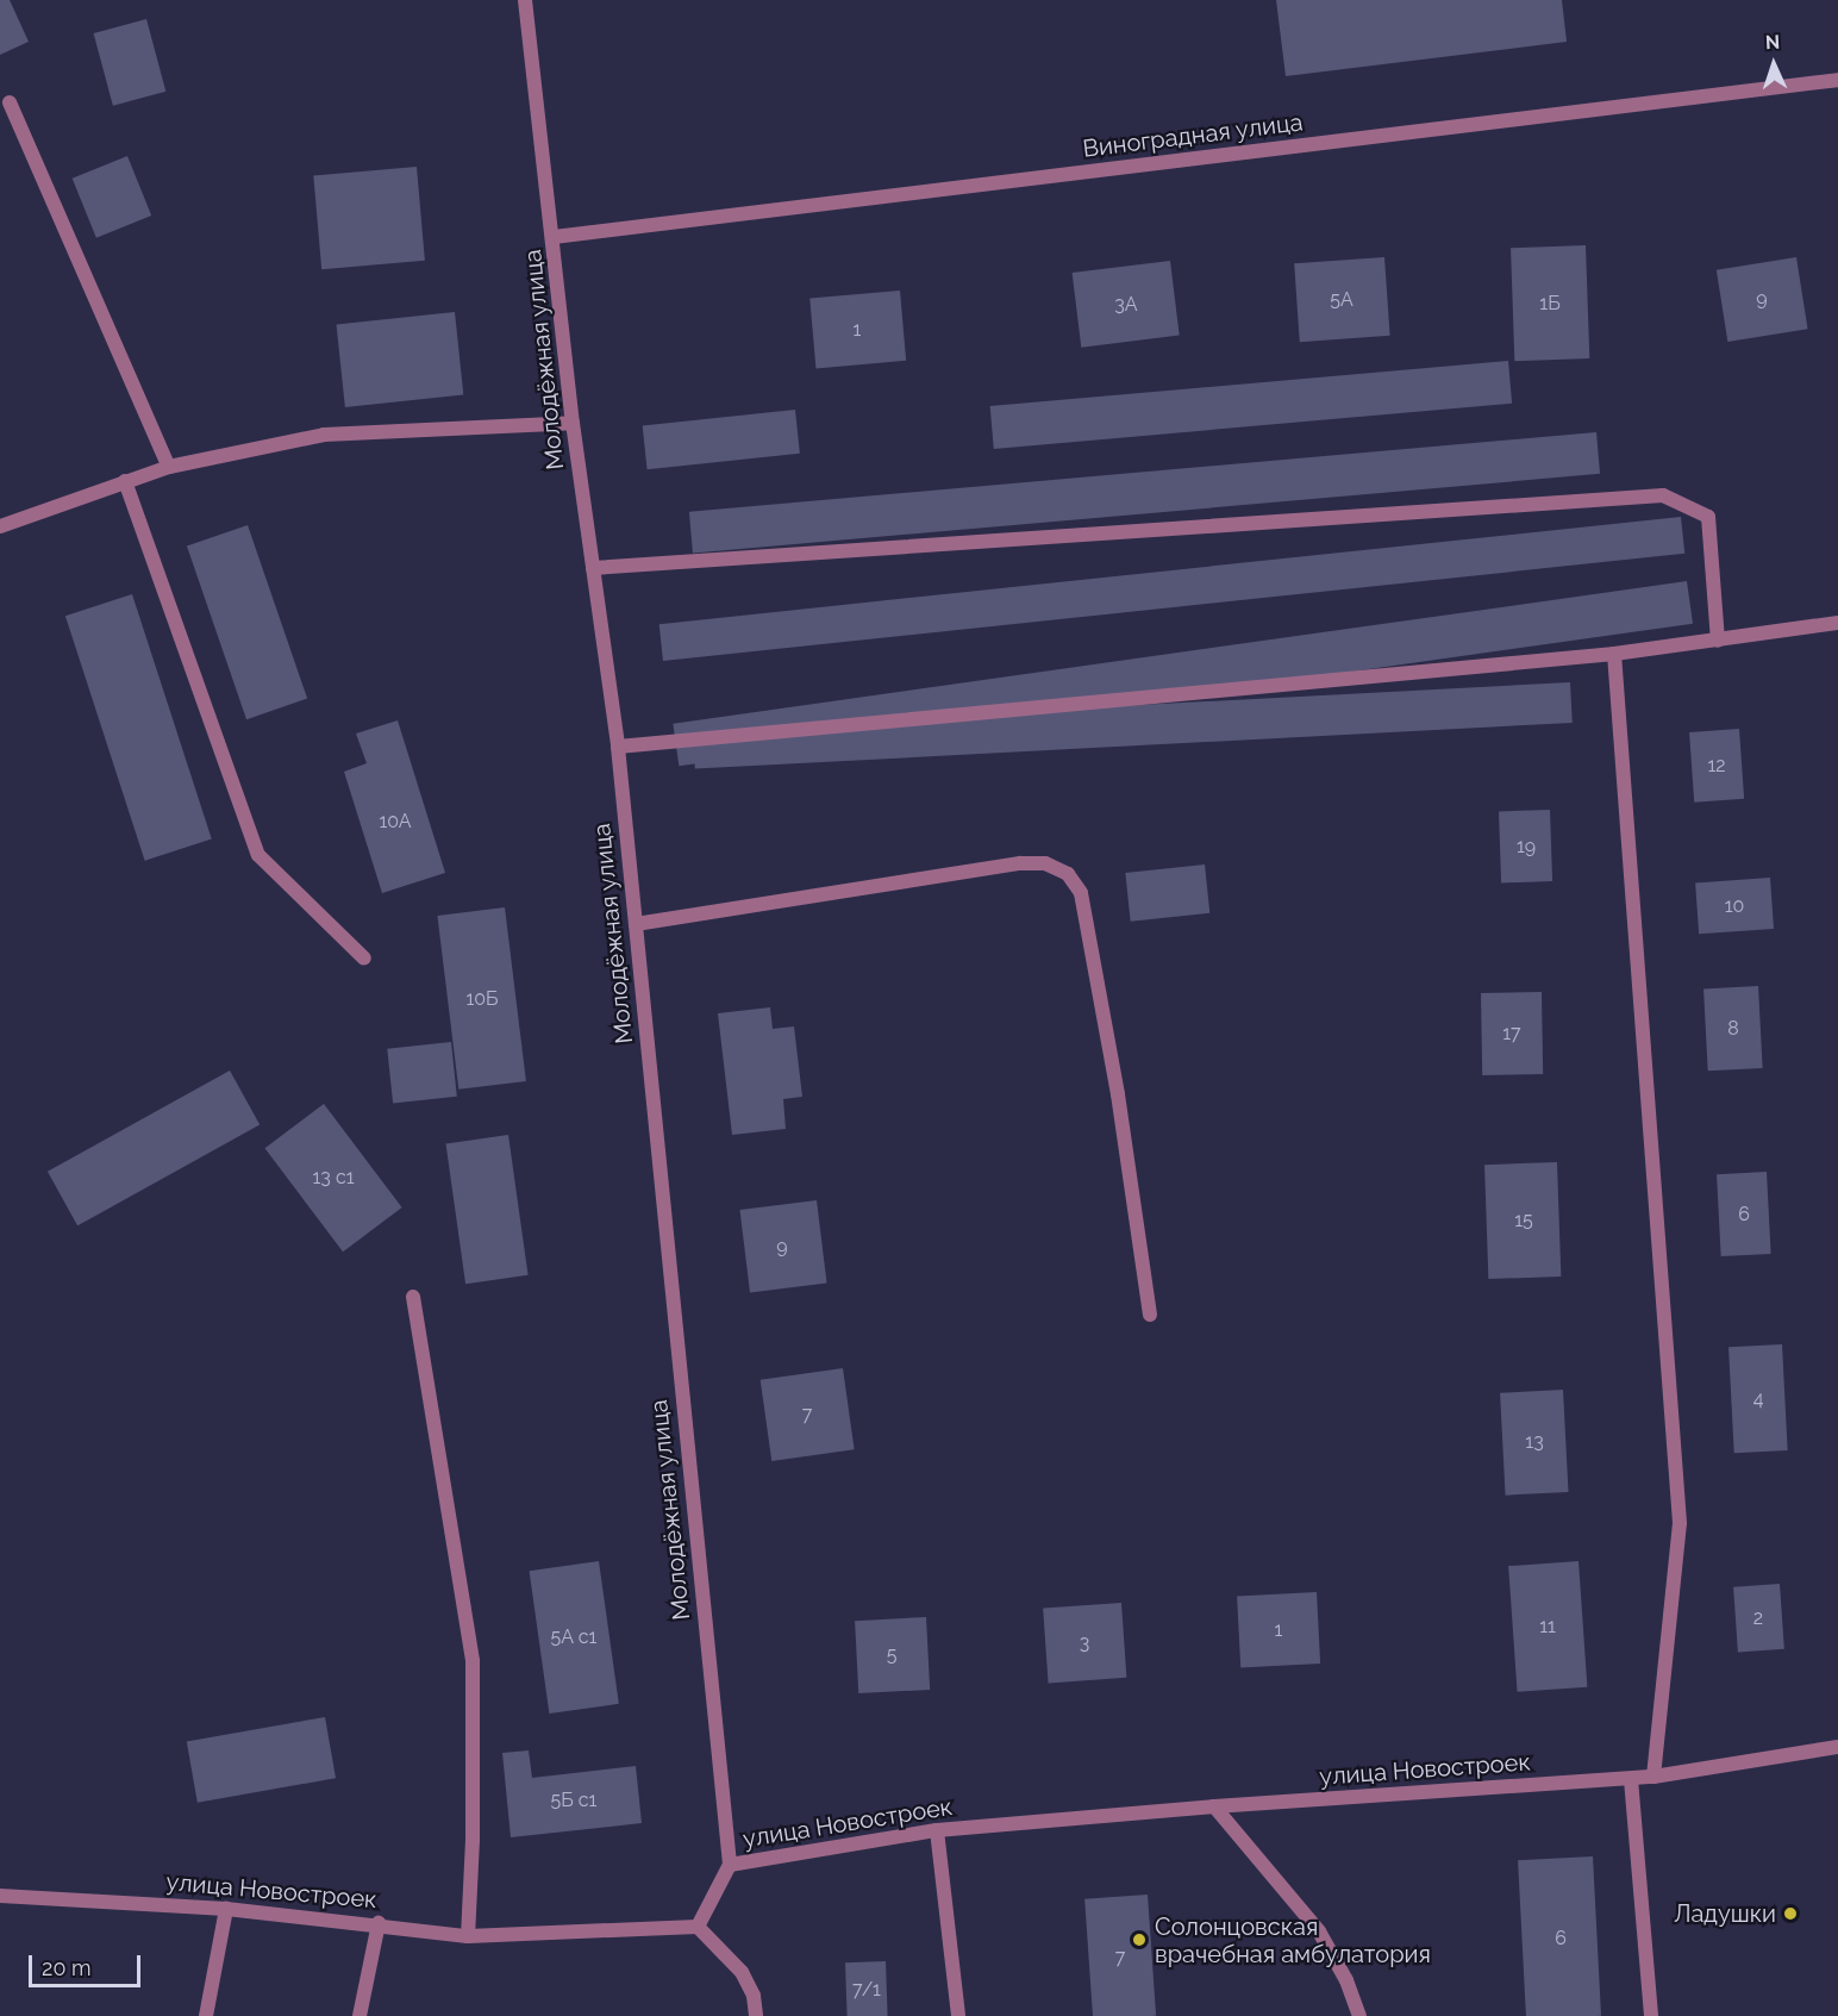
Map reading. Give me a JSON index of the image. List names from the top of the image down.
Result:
{
  "streets": {
    "street": ["Виноградная улица", "Молодёжная улица", "улица Новостроек"]
  },
  "crossings": [
    ["Виноградная улица", "Молодёжная улица"],
    ["Молодёжная улица", "улица Новостроек"]
  ],
  "places": ["Ладушки", "Солонцовская врачебная амбулатория"],
  "house_numbers": [
    "9",
    "5А",
    "1Б",
    "3А",
    "1",
    "12",
    "10А",
    "19",
    "10",
    "10Б",
    "8",
    "17",
    "13 с1",
    "6",
    "15",
    "9",
    "4",
    "7",
    "13",
    "2",
    "11",
    "1",
    "5А с1",
    "3",
    "5",
    "5Б с1",
    "6",
    "7",
    "7/1"
  ],
  "scale_bar": "20 m",
  "north": "top"
}
